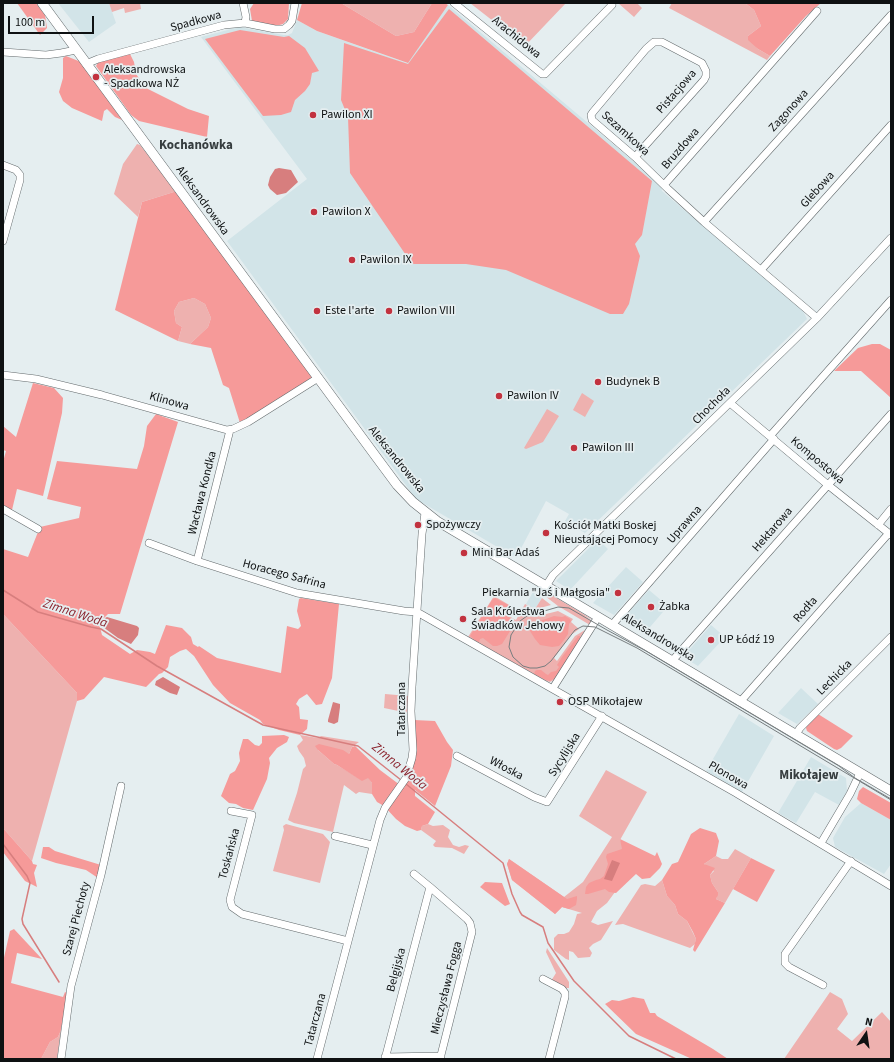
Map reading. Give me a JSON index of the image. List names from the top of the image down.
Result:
{
  "streets": {
    "main road": ["Aleksandrowska"],
    "street": [
      "Spadkowa",
      "Arachidowa",
      "Pistacjowa",
      "Zagonowa",
      "Sezamkowa",
      "Bruzdowa",
      "Glebowa",
      "Klinowa",
      "Chochoła",
      "Kompostowa",
      "Wacława Kondka",
      "Uprawna",
      "Hektarowa",
      "Horacego Safrina",
      "Rodła",
      "Lechicka",
      "Tatarczana",
      "Sycylijska",
      "Włoska",
      "Plonowa",
      "Toskańska",
      "Szarej Piechoty",
      "Belgijska",
      "Mieczysława Fogga"
    ]
  },
  "crossings": [
    ["Spadkowa", "Aleksandrowska"],
    ["Pistacjowa", "Sezamkowa"],
    ["Zagonowa", "Bruzdowa"],
    ["Sezamkowa", "Bruzdowa"],
    ["Bruzdowa", "Glebowa"],
    ["Bruzdowa", "Chochoła"],
    ["Aleksandrowska", "Chochoła"],
    ["Aleksandrowska", "Uprawna"],
    ["Aleksandrowska", "Hektarowa"],
    ["Aleksandrowska", "Rodła"],
    ["Aleksandrowska", "Lechicka"],
    ["Aleksandrowska", "Tatarczana"],
    ["Klinowa", "Wacława Kondka"],
    ["Chochoła", "Kompostowa"],
    ["Kompostowa", "Uprawna"],
    ["Kompostowa", "Hektarowa"],
    ["Kompostowa", "Rodła"],
    ["Wacława Kondka", "Horacego Safrina"],
    ["Horacego Safrina", "Tatarczana"],
    ["Horacego Safrina", "Plonowa"],
    ["Tatarczana", "Plonowa"],
    ["Tatarczana", "Toskańska"],
    ["Sycylijska", "Włoska"],
    ["Sycylijska", "Plonowa"],
    ["Belgijska", "Mieczysława Fogga"]
  ],
  "districts": ["Kochanówka", "Mikołajew"],
  "water": ["Zimna Woda"],
  "places": [
    "Aleksandrowska - Spadkowa NŻ",
    "Pawilon XI",
    "Pawilon X",
    "Pawilon IX",
    "Este l'arte",
    "Pawilon VIII",
    "Budynek B",
    "Pawilon IV",
    "Pawilon III",
    "Spożywczy",
    "Kościół Matki Boskej Nieustającej Pomocy",
    "Mini Bar Adaś",
    "Piekarnia \"Jaś i Małgosia\"",
    "Żabka",
    "Sala Królestwa Świadków Jehowy",
    "UP Łódź 19",
    "OSP Mikołajew"
  ],
  "scale_bar": "100 m",
  "north": "top"
}
